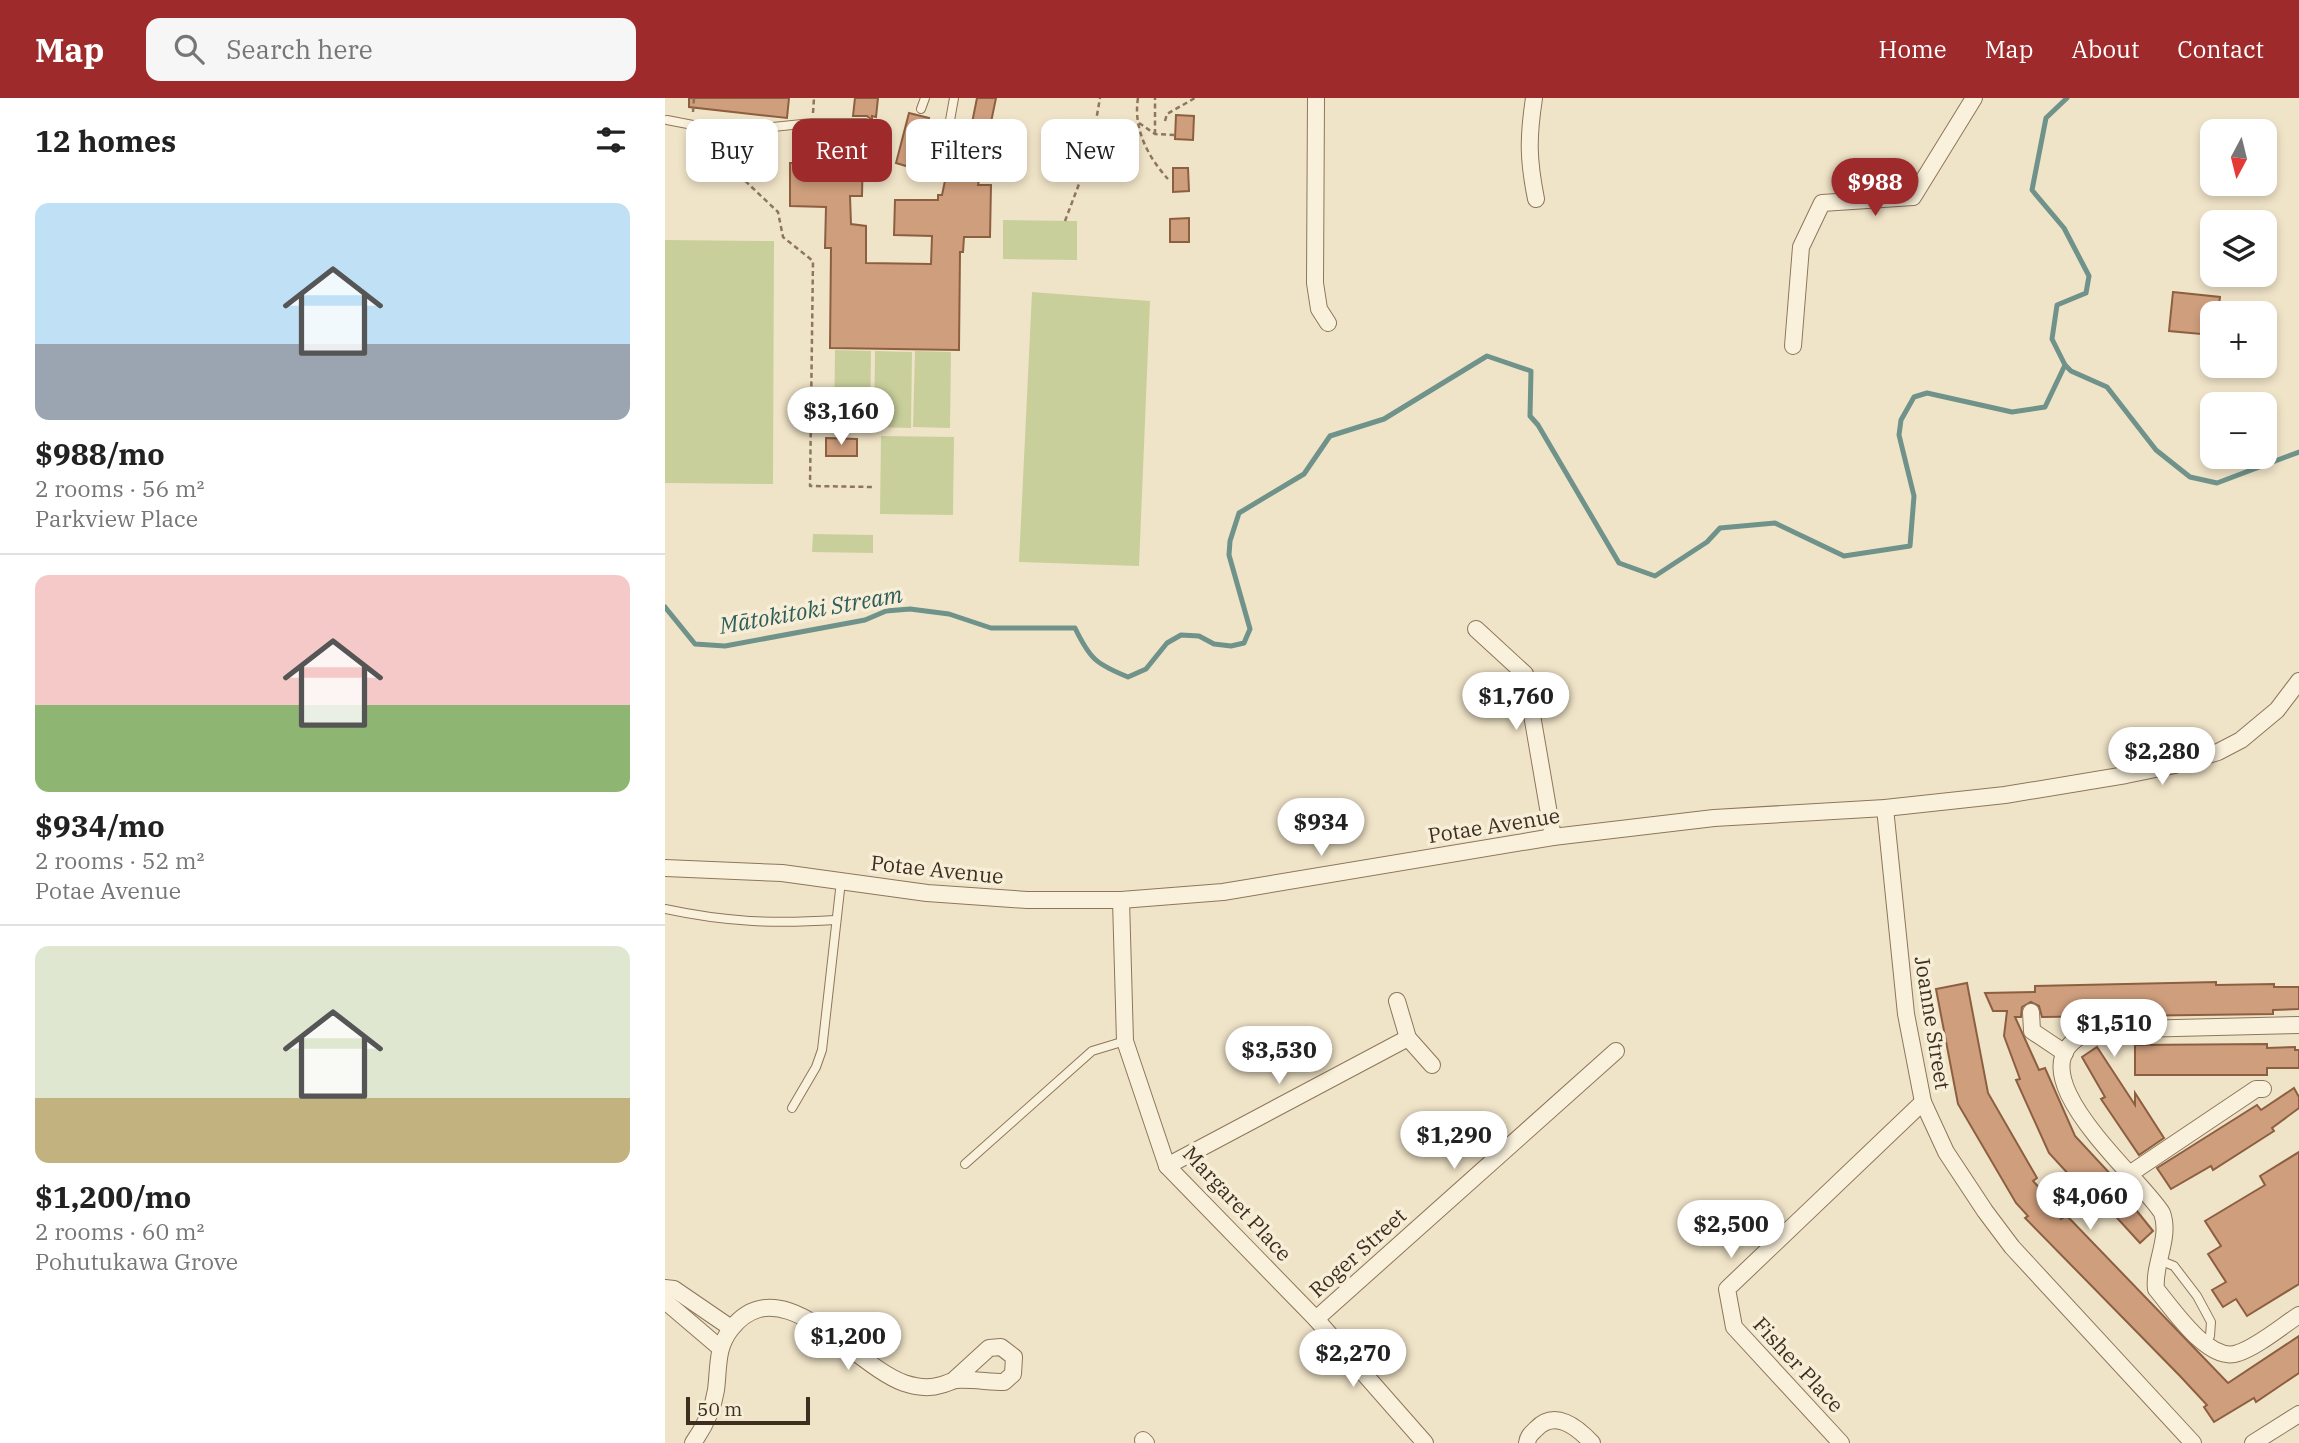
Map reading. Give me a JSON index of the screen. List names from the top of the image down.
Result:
{
  "streets": {
    "street": [
      "Potae Avenue",
      "Joanne Street",
      "Margaret Place",
      "Roger Street",
      "Fisher Place"
    ]
  },
  "crossings": [
    ["Potae Avenue", "Joanne Street"],
    ["Potae Avenue", "Margaret Place"],
    ["Joanne Street", "Fisher Place"],
    ["Margaret Place", "Roger Street"]
  ],
  "water": ["Mātokitoki Stream"],
  "scale_bar": "50 m",
  "north": "bottom",
  "page": {
    "header": "Map",
    "search": "Search here",
    "nav": [
      "Home",
      "Map",
      "About",
      "Contact"
    ],
    "heading": "12 homes",
    "map_buttons": ["+", "−"],
    "chip": [
      "Buy",
      "Rent",
      "Filters",
      "New"
    ],
    "price": [
      "$988",
      "$3,160",
      "$1,760",
      "$2,280",
      "$934",
      "$1,510",
      "$3,530",
      "$1,290",
      "$4,060",
      "$2,500",
      "$1,200",
      "$2,270"
    ],
    "list": [
      {
        "name": "$988/mo",
        "note": "2 rooms · 56 m² · Parkview Place"
      },
      {
        "name": "$934/mo",
        "note": "2 rooms · 52 m² · Potae Avenue"
      },
      {
        "name": "$1,200/mo",
        "note": "2 rooms · 60 m² · Pohutukawa Grove"
      }
    ],
    "scale": "50 m"
  }
}
